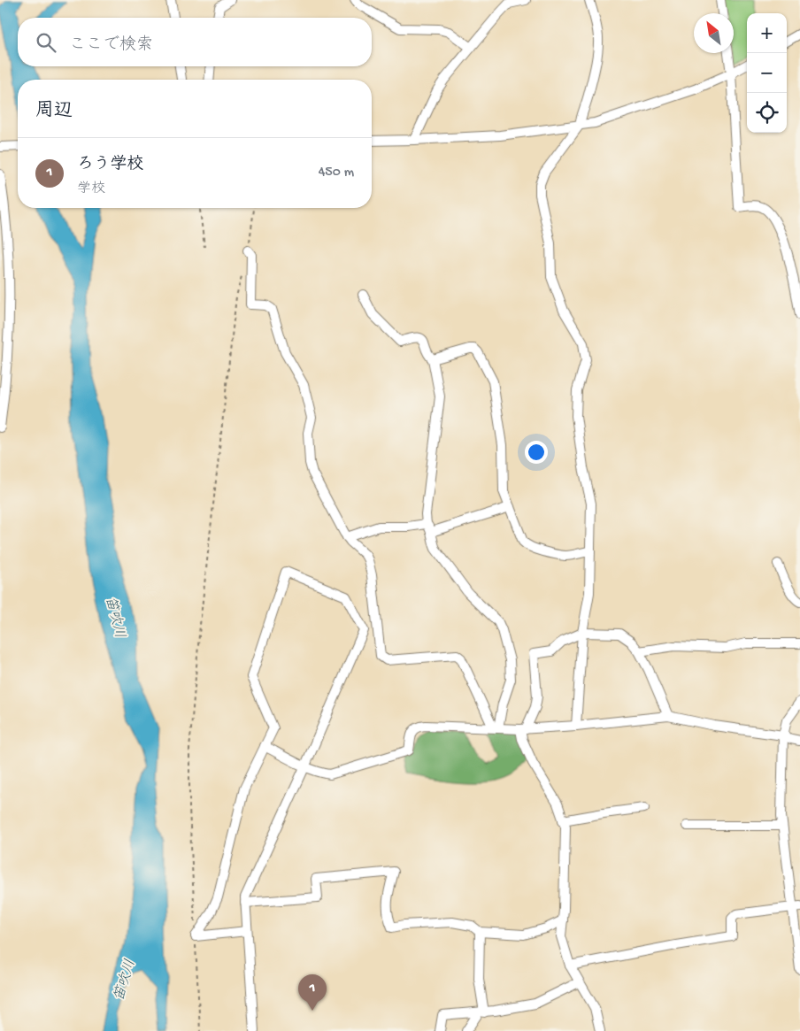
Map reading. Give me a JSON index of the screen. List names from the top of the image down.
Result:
{
  "water": ["笛吹川"],
  "north": "top left",
  "page": {
    "map_buttons": ["+", "−"],
    "search": "ここで検索",
    "heading": "周辺",
    "list": [
      {
        "mark": "1",
        "name": "ろう学校",
        "note": "学校",
        "value": "450 m"
      }
    ],
    "pins": "1"
  }
}
